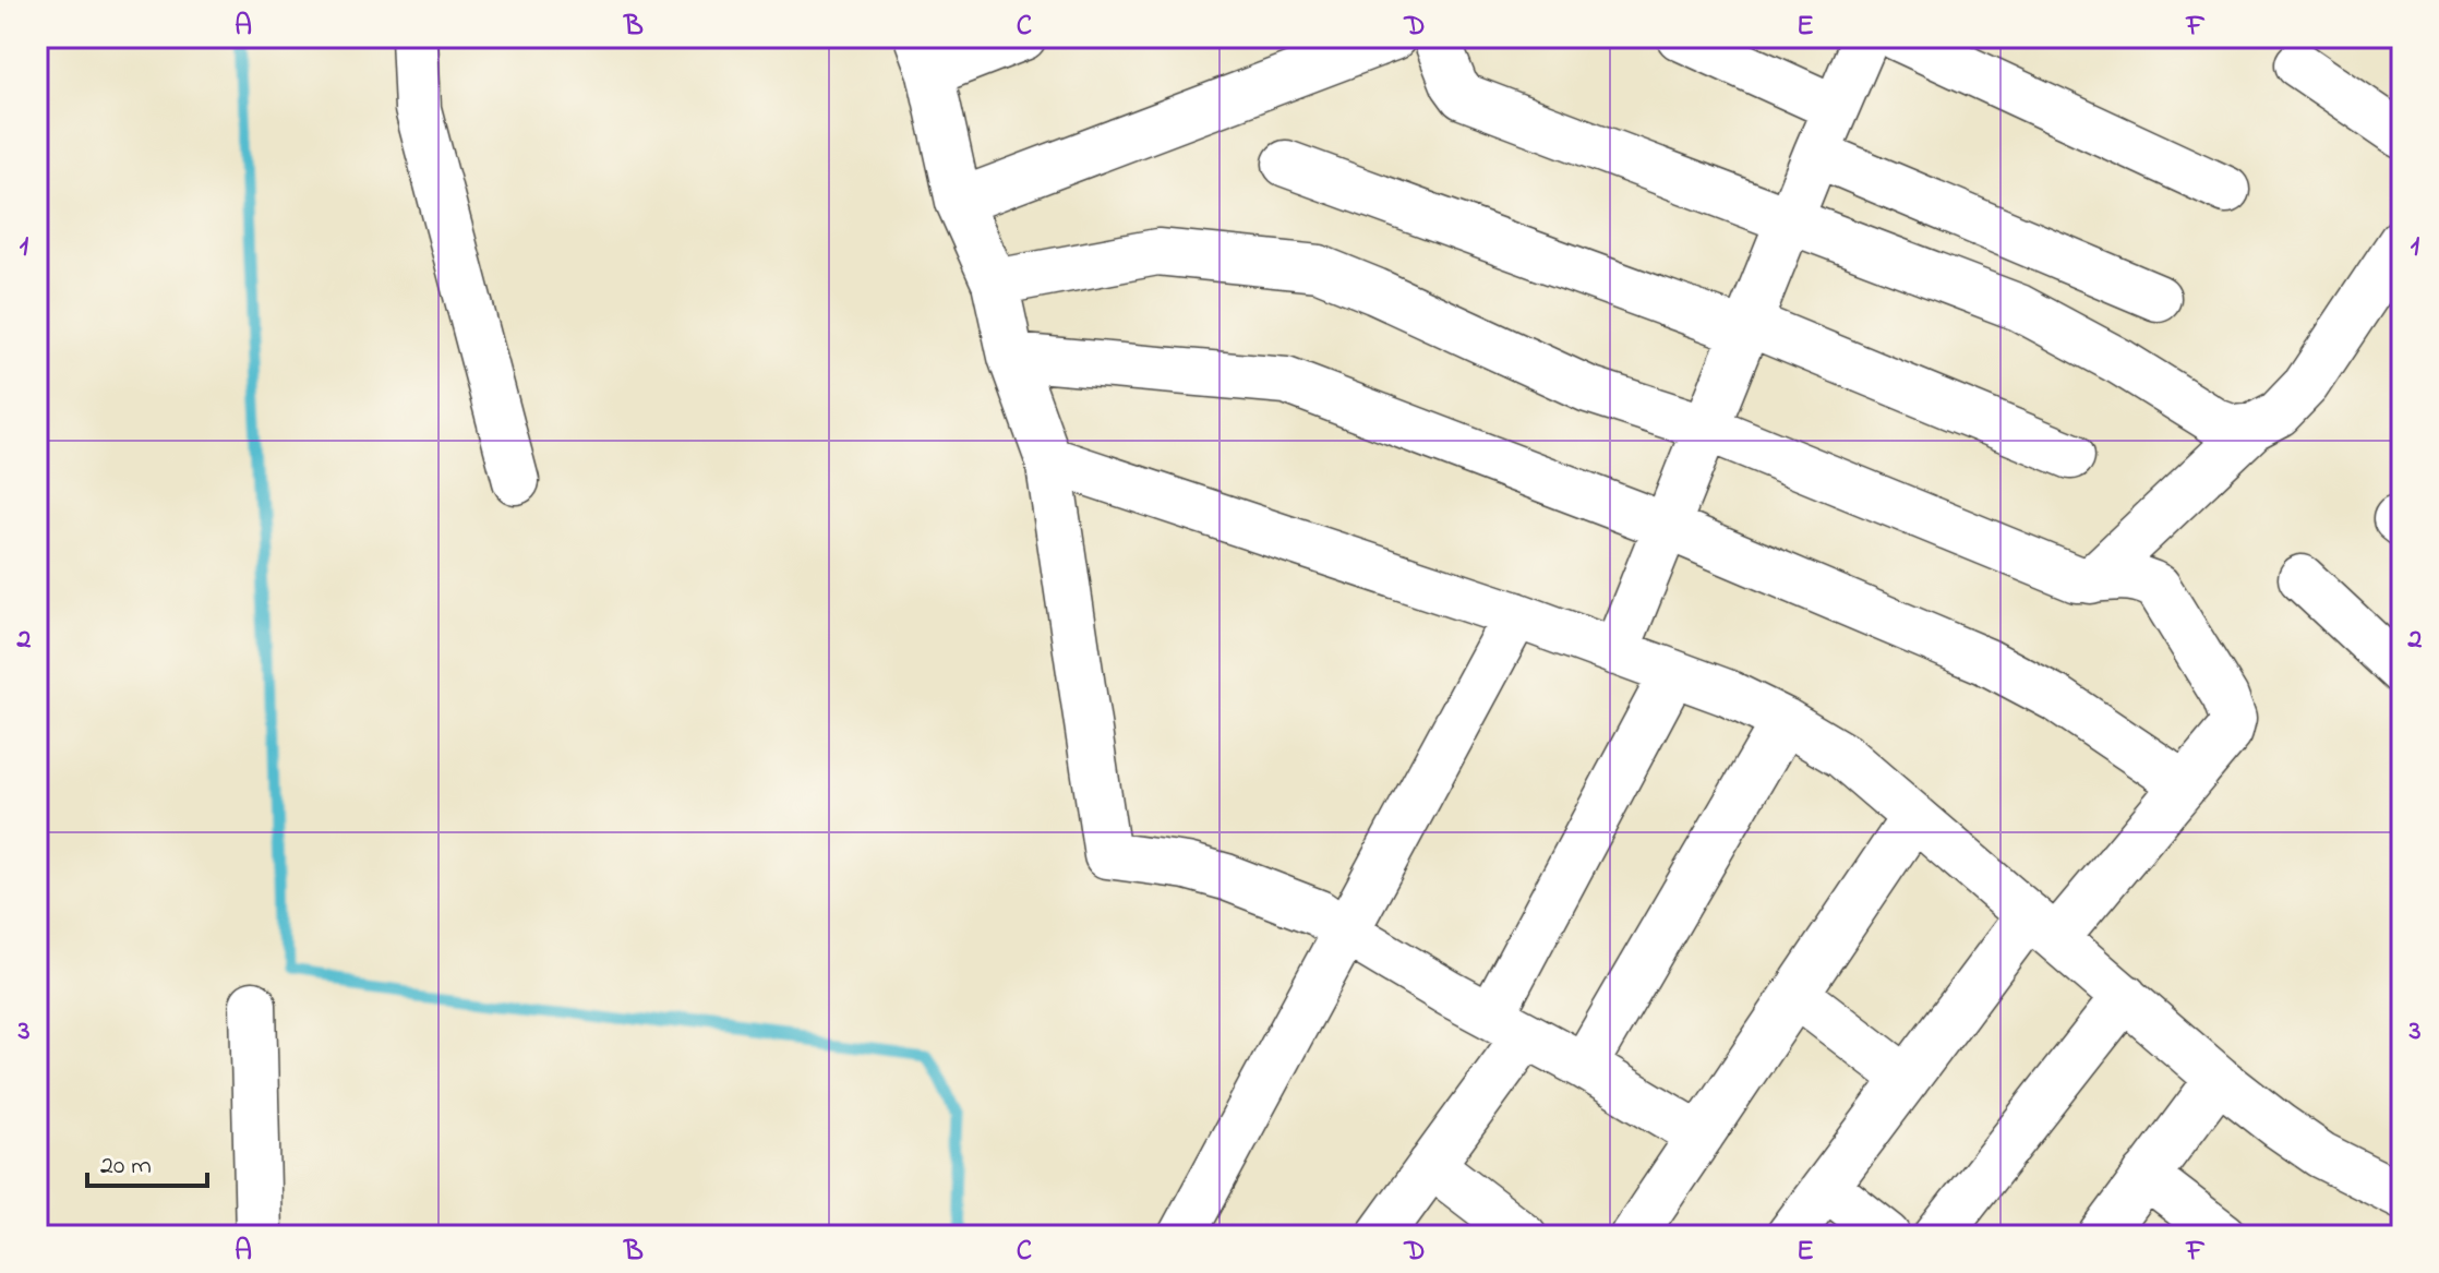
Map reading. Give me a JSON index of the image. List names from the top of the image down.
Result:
{
  "scale_bar": "20 m",
  "grid": {
    "columns": [
      "A",
      "B",
      "C",
      "D",
      "E",
      "F"
    ],
    "rows": ["1", "2", "3"]
  }
}
